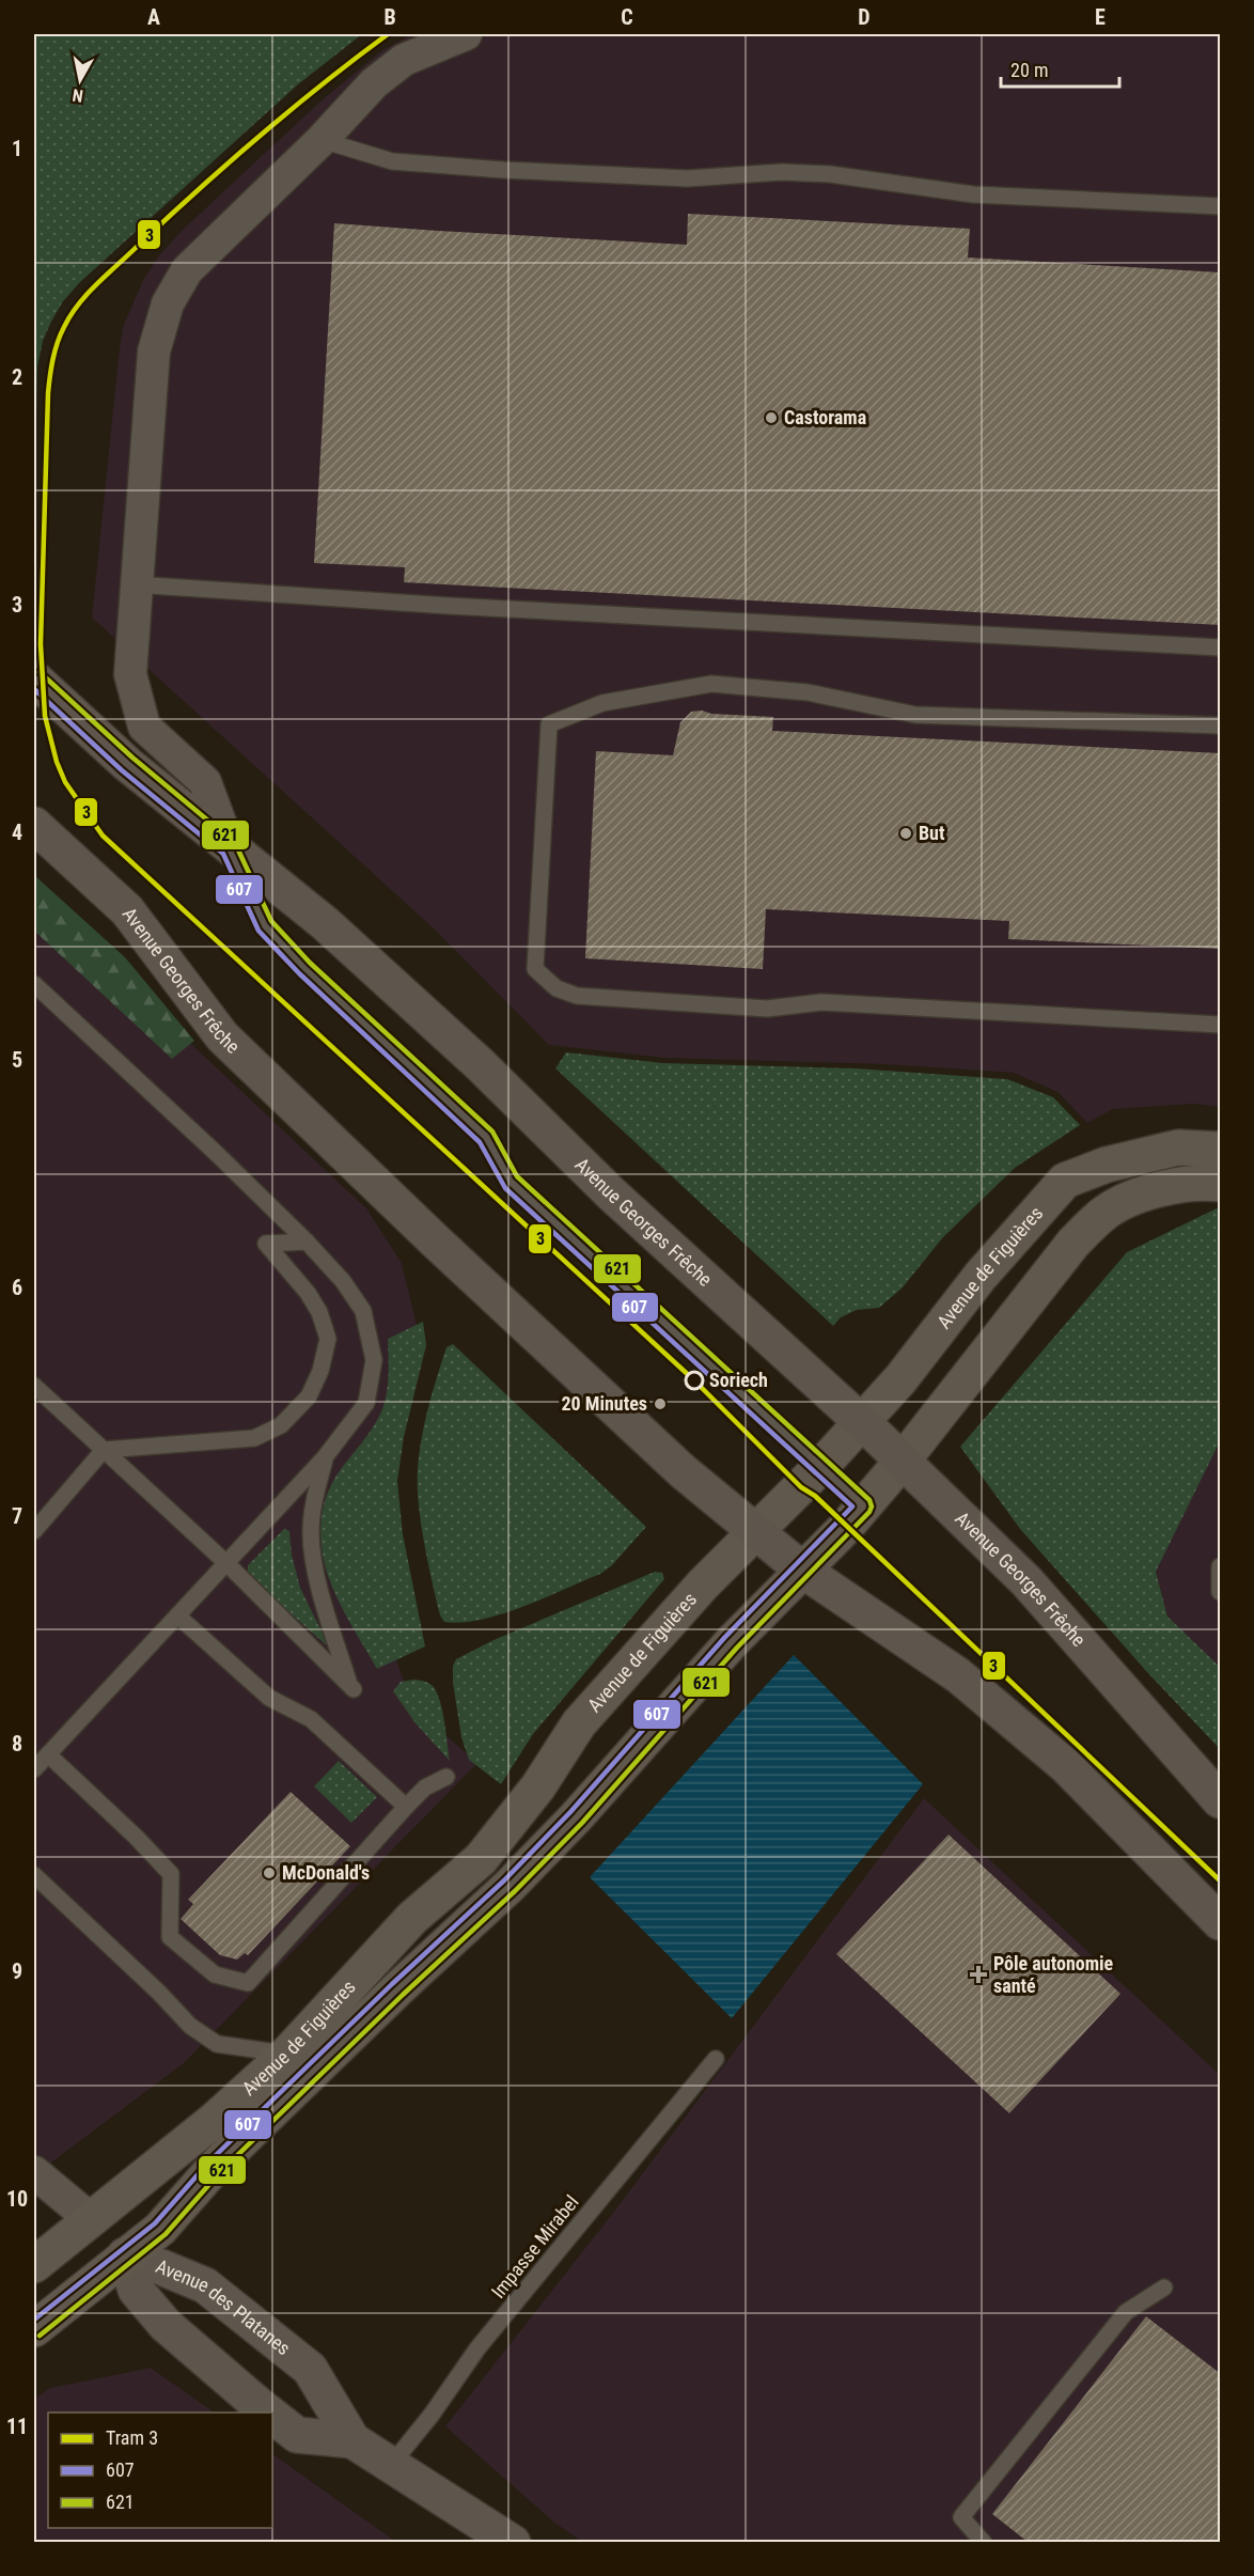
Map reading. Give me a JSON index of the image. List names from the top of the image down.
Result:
{
  "streets": {
    "main road": ["Avenue Georges Frêche", "Avenue de Figuières"],
    "street": ["Avenue des Platanes"],
    "lane": ["Impasse Mirabel"]
  },
  "crossings": [
    ["Avenue Georges Frêche", "Avenue de Figuières"],
    ["Avenue de Figuières", "Avenue des Platanes"],
    ["Impasse Mirabel", "Avenue des Platanes"]
  ],
  "places": {
    "other": [
      "Castorama",
      "But",
      "Soriech",
      "20 Minutes",
      "McDonald's"
    ],
    "health": ["Pôle autonomie santé"]
  },
  "lines": ["tram line 3", "transit line 621", "transit line 607"],
  "legend": ["Tram 3", "607", "621"],
  "scale_bar": "20 m",
  "north": "bottom",
  "grid": {
    "columns": [
      "A",
      "B",
      "C",
      "D",
      "E"
    ],
    "rows": [
      "1",
      "2",
      "3",
      "4",
      "5",
      "6",
      "7",
      "8",
      "9",
      "10",
      "11"
    ]
  }
}
